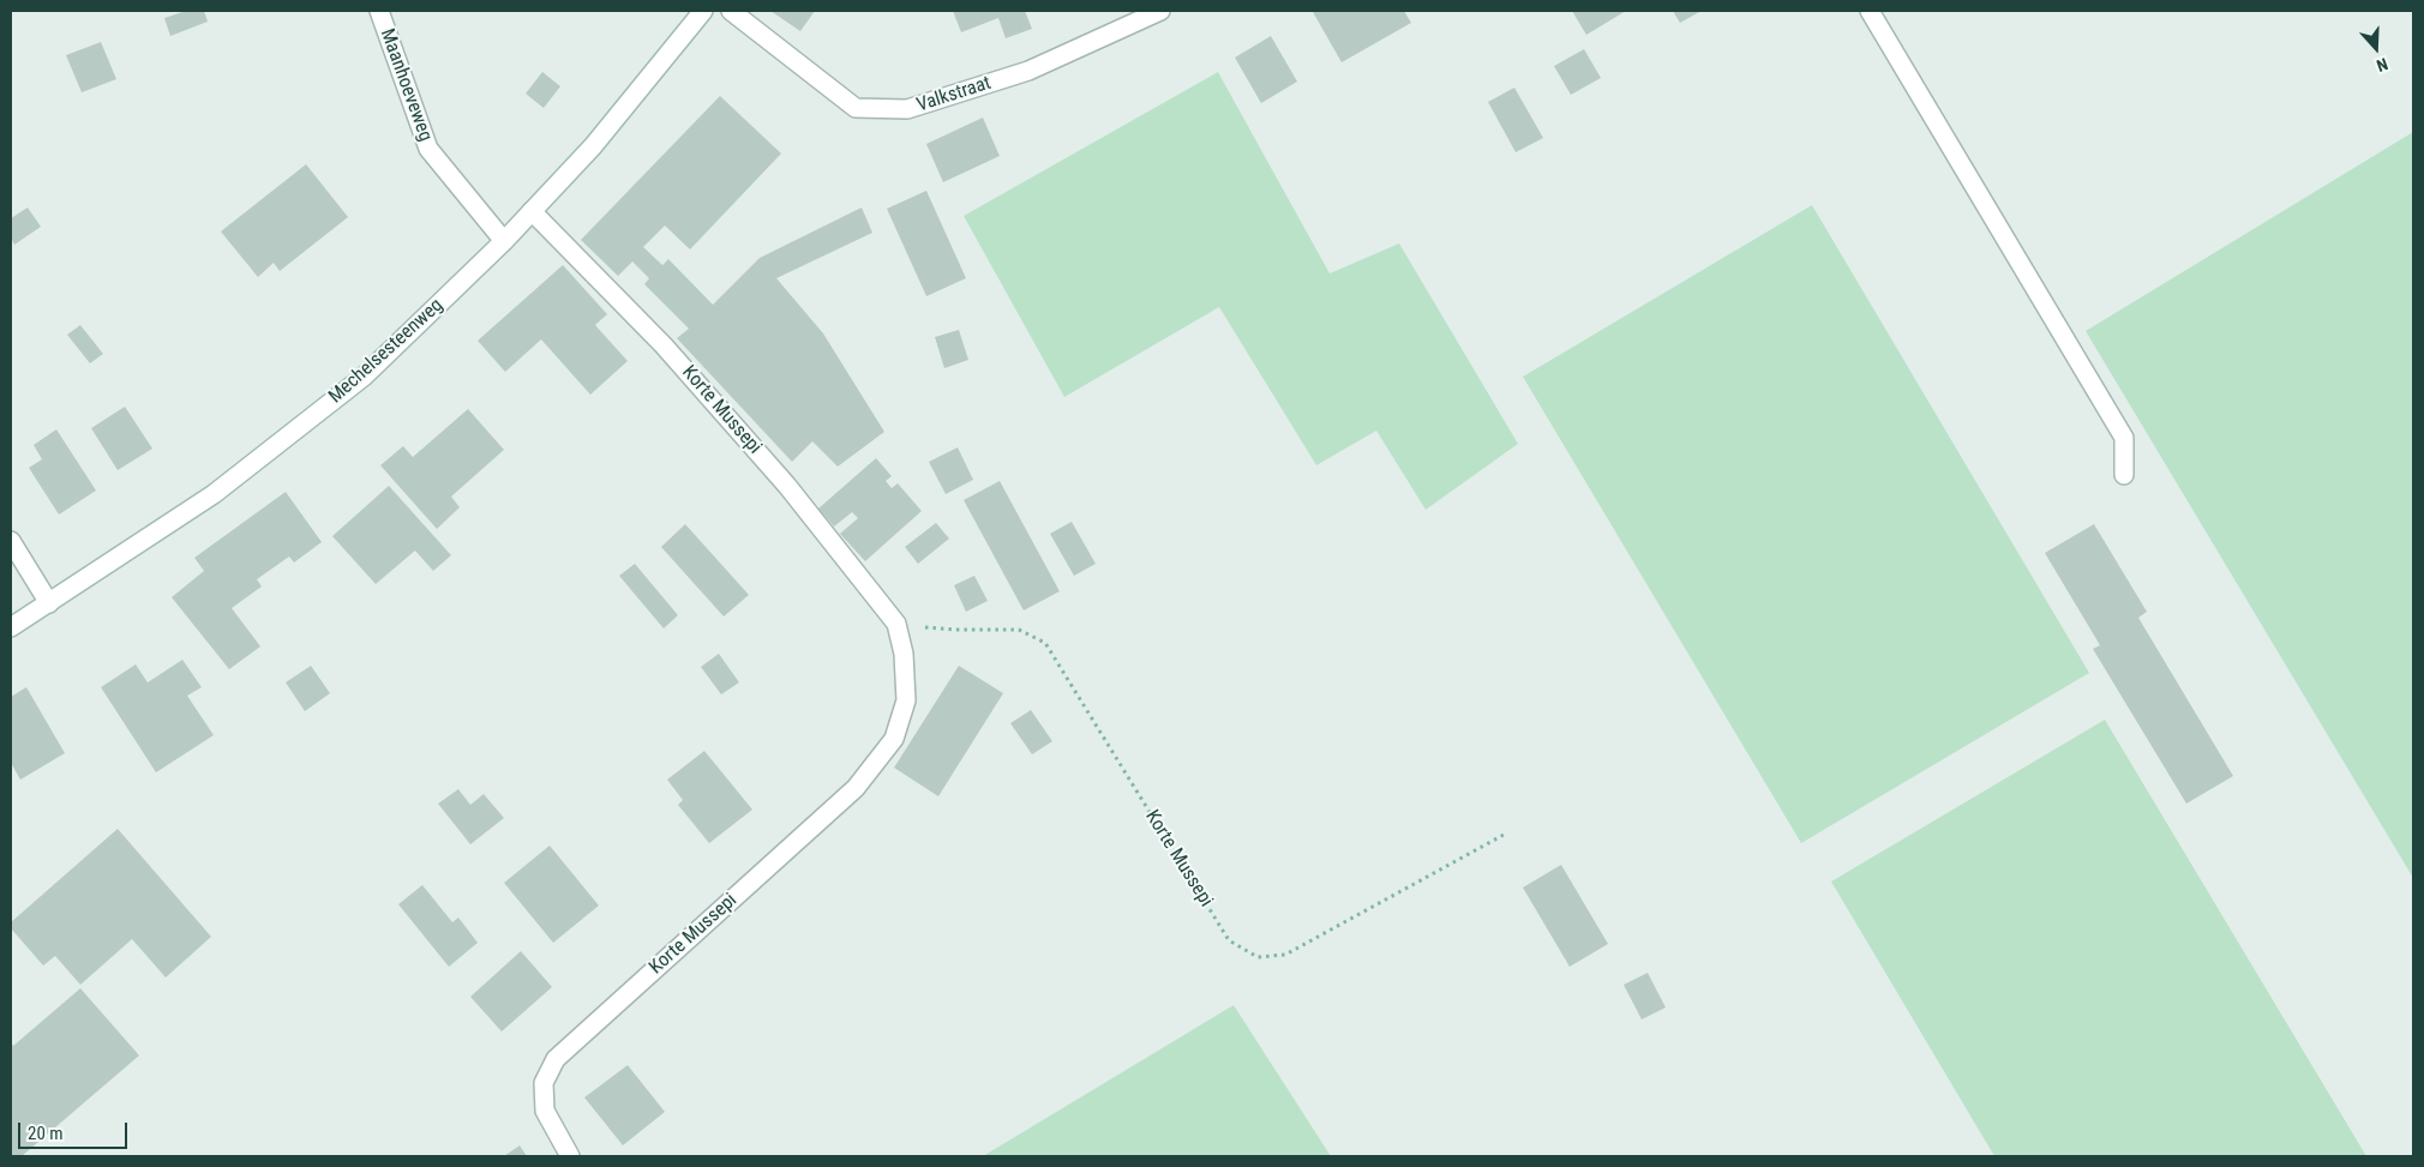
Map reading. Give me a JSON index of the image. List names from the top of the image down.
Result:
{
  "streets": {
    "street": [
      "Maanhoeveweg",
      "Valkstraat",
      "Mechelsesteenweg",
      "Korte Mussepi"
    ]
  },
  "crossings": [
    ["Maanhoeveweg", "Mechelsesteenweg"],
    ["Mechelsesteenweg", "Korte Mussepi"]
  ],
  "scale_bar": "20 m",
  "north": "bottom"
}
